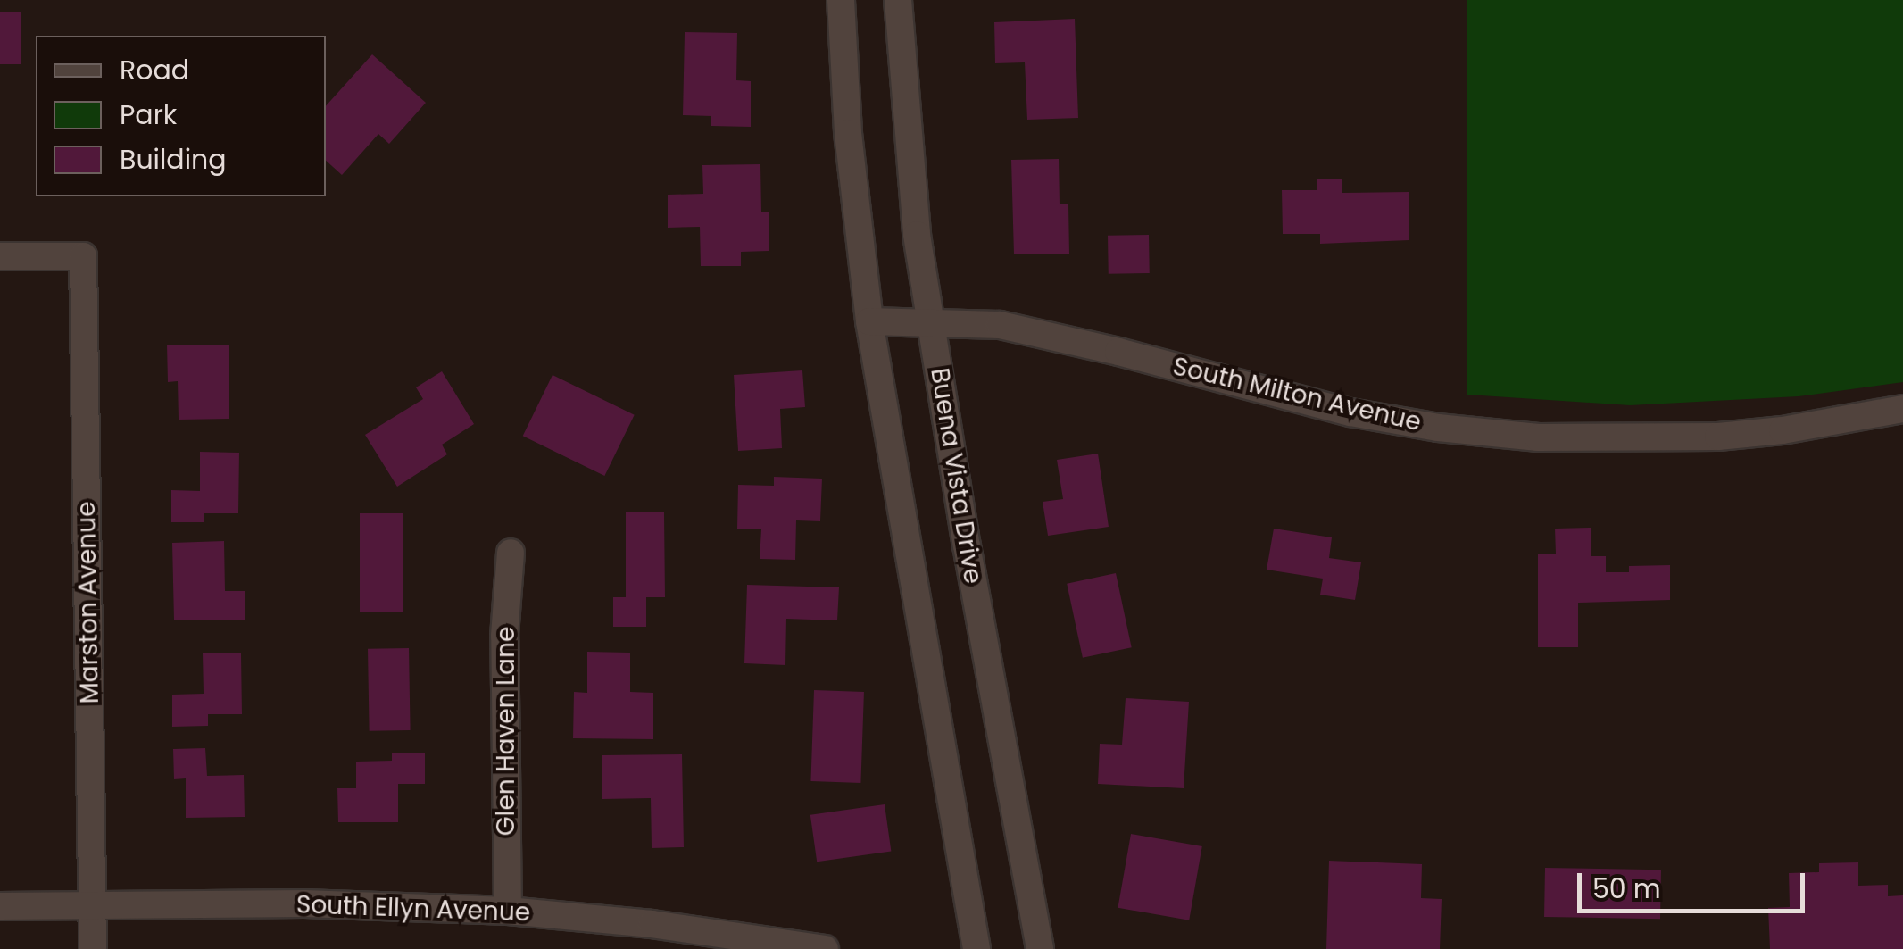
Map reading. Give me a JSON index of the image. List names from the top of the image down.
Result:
{
  "streets": {
    "street": [
      "South Milton Avenue",
      "Buena Vista Drive",
      "Marston Avenue",
      "Glen Haven Lane",
      "South Ellyn Avenue"
    ]
  },
  "crossings": [
    ["South Milton Avenue", "Buena Vista Drive"],
    ["Marston Avenue", "South Ellyn Avenue"],
    ["Glen Haven Lane", "South Ellyn Avenue"]
  ],
  "legend": ["Road", "Park", "Building"],
  "scale_bar": "50 m"
}
